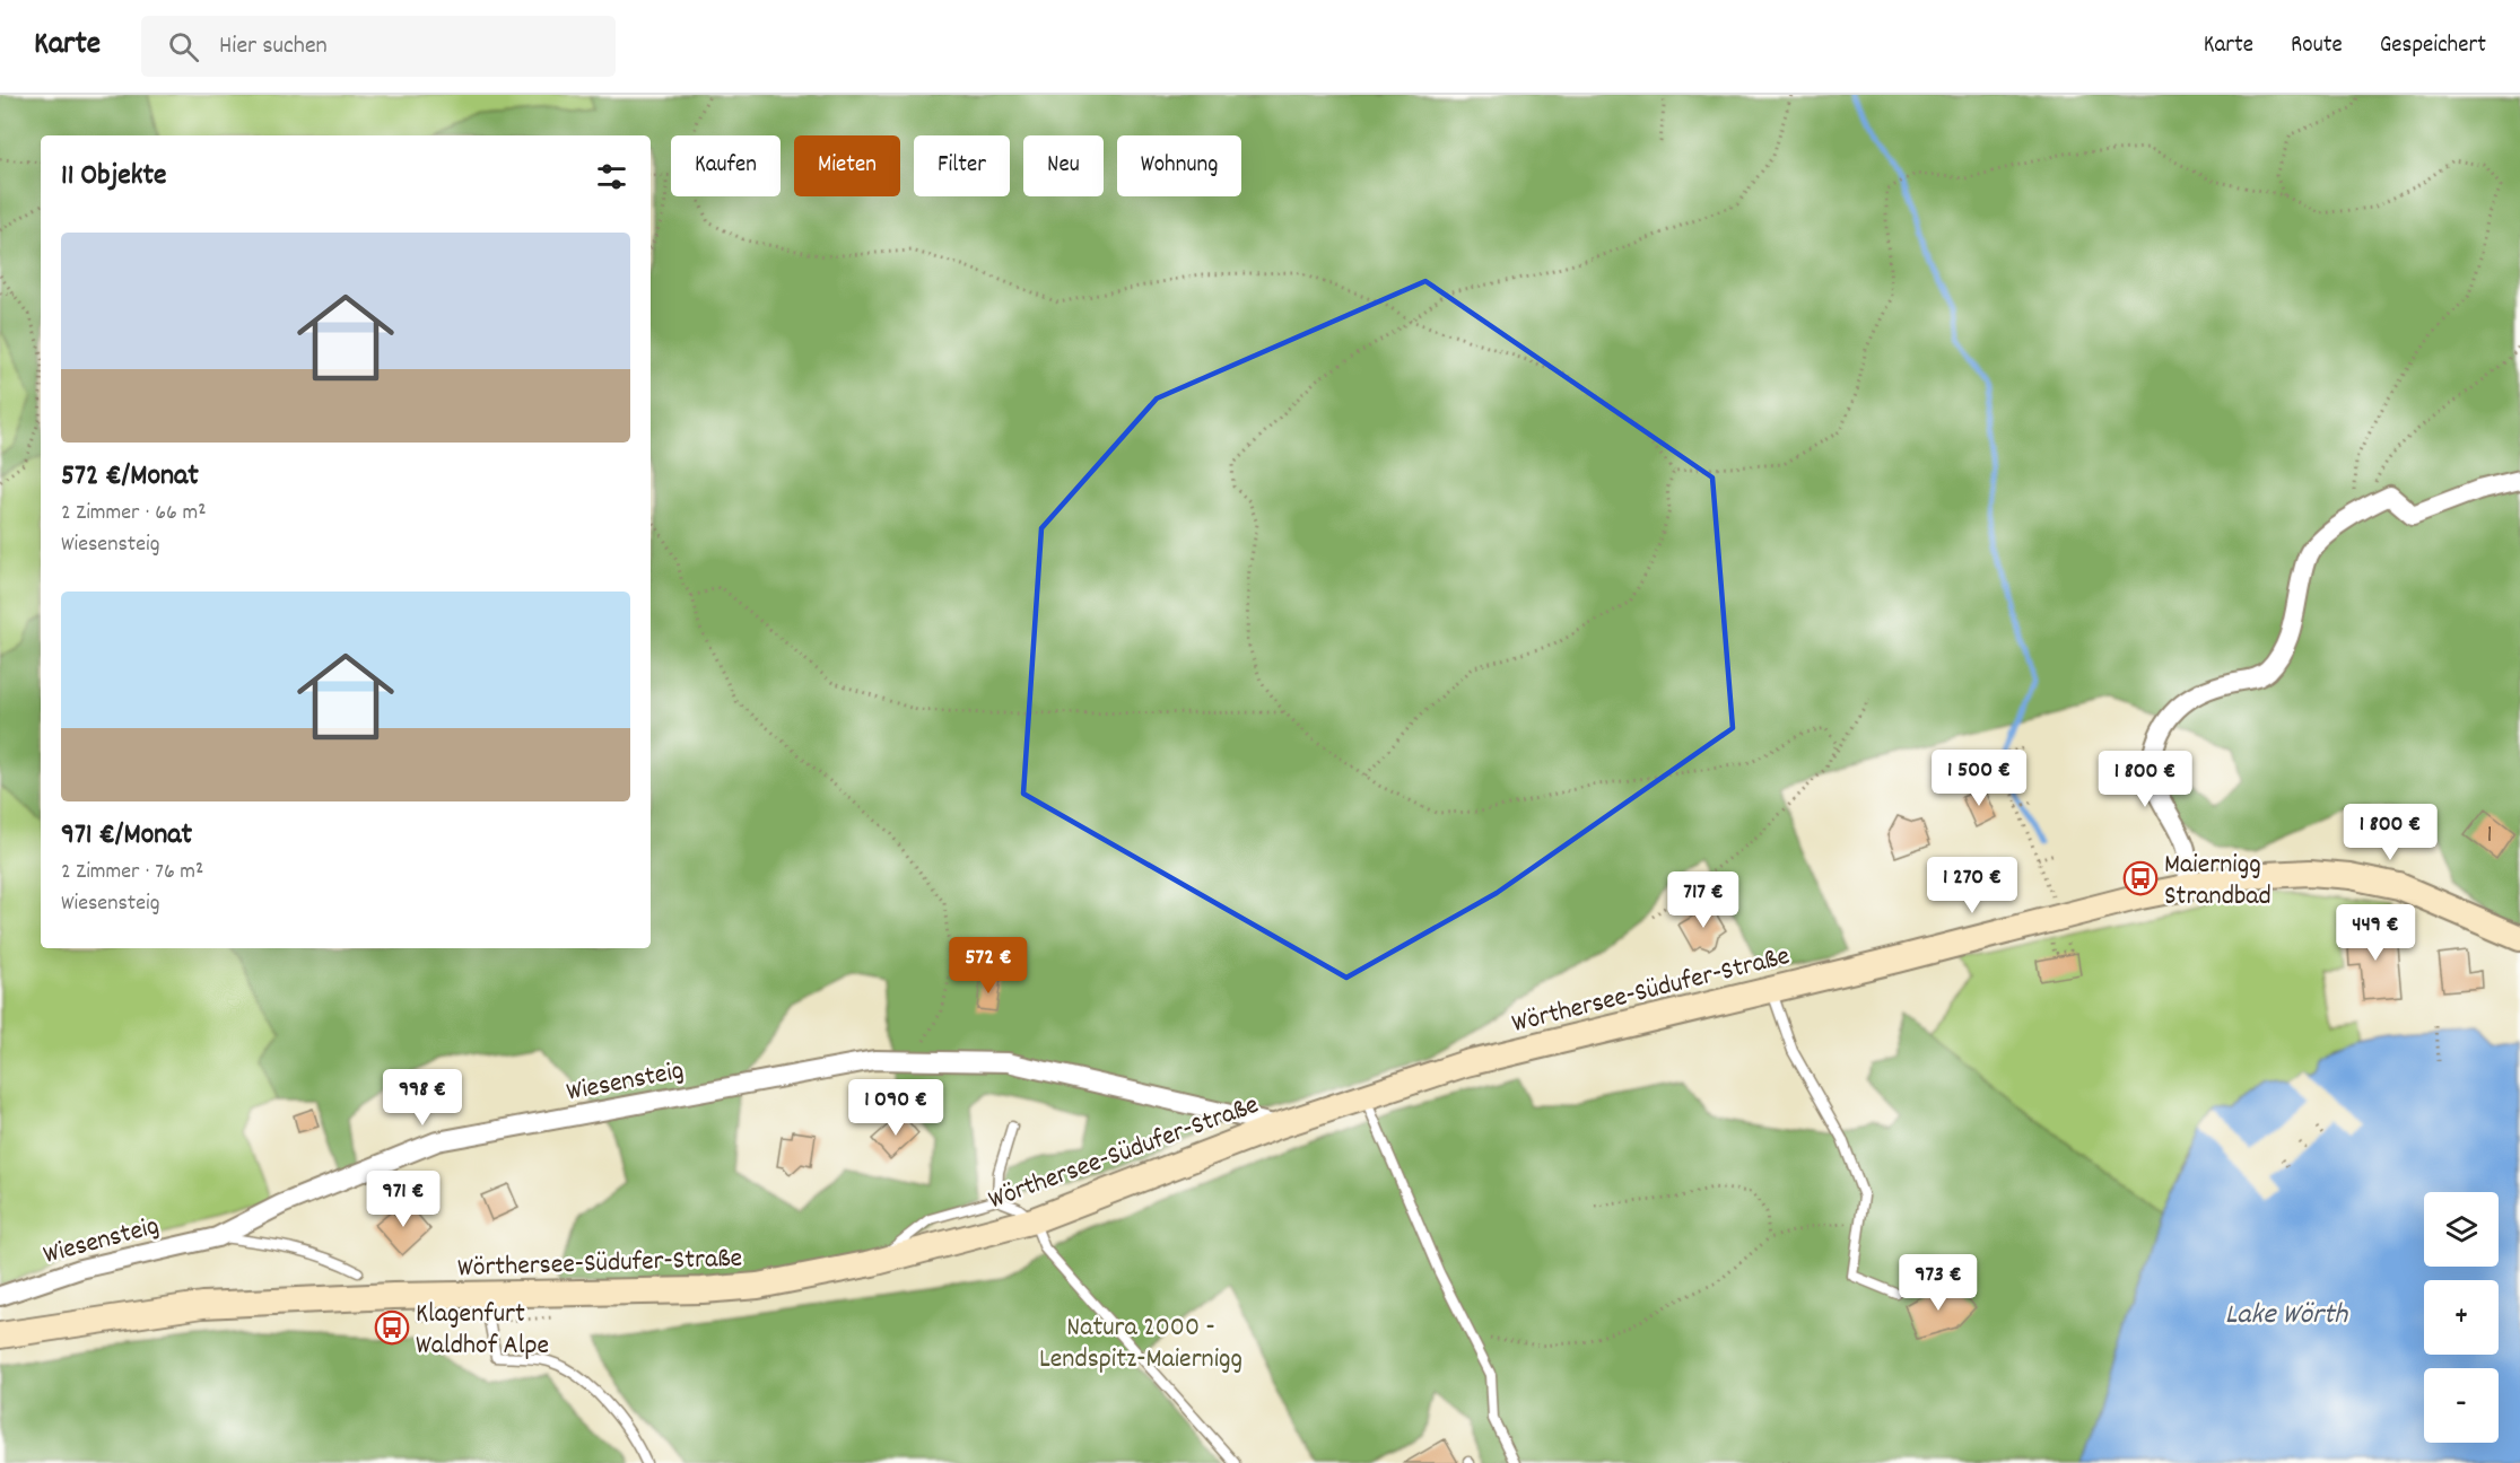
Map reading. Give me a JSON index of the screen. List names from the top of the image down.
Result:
{
  "streets": {
    "main road": ["Wörthersee-Südufer-Straße"],
    "street": ["Wiesensteig"]
  },
  "crossings": [
    ["Wörthersee-Südufer-Straße", "Wiesensteig"]
  ],
  "water": ["Lake Wörth"],
  "parks": ["Natura 2000 - Lendspitz-Maiernigg"],
  "places": {
    "bus stop": ["Maiernigg Strandbad", "Klagenfurt Waldhof Alpe"]
  },
  "house_numbers": ["1"],
  "page": {
    "header": "Karte",
    "search": "Hier suchen",
    "nav": ["Karte", "Route", "Gespeichert"],
    "chip": [
      "Kaufen",
      "Mieten",
      "Filter",
      "Neu",
      "Wohnung"
    ],
    "heading": "11 Objekte",
    "list": [
      {
        "name": "572 €/Monat",
        "note": "2 Zimmer · 66 m² · Wiesensteig"
      },
      {
        "name": "971 €/Monat",
        "note": "2 Zimmer · 76 m² · Wiesensteig"
      }
    ],
    "price": [
      "1 500 €",
      "1 800 €",
      "1 800 €",
      "1 270 €",
      "717 €",
      "449 €",
      "572 €",
      "998 €",
      "1 090 €",
      "971 €",
      "973 €"
    ],
    "map_buttons": ["+", "−"]
  }
}
